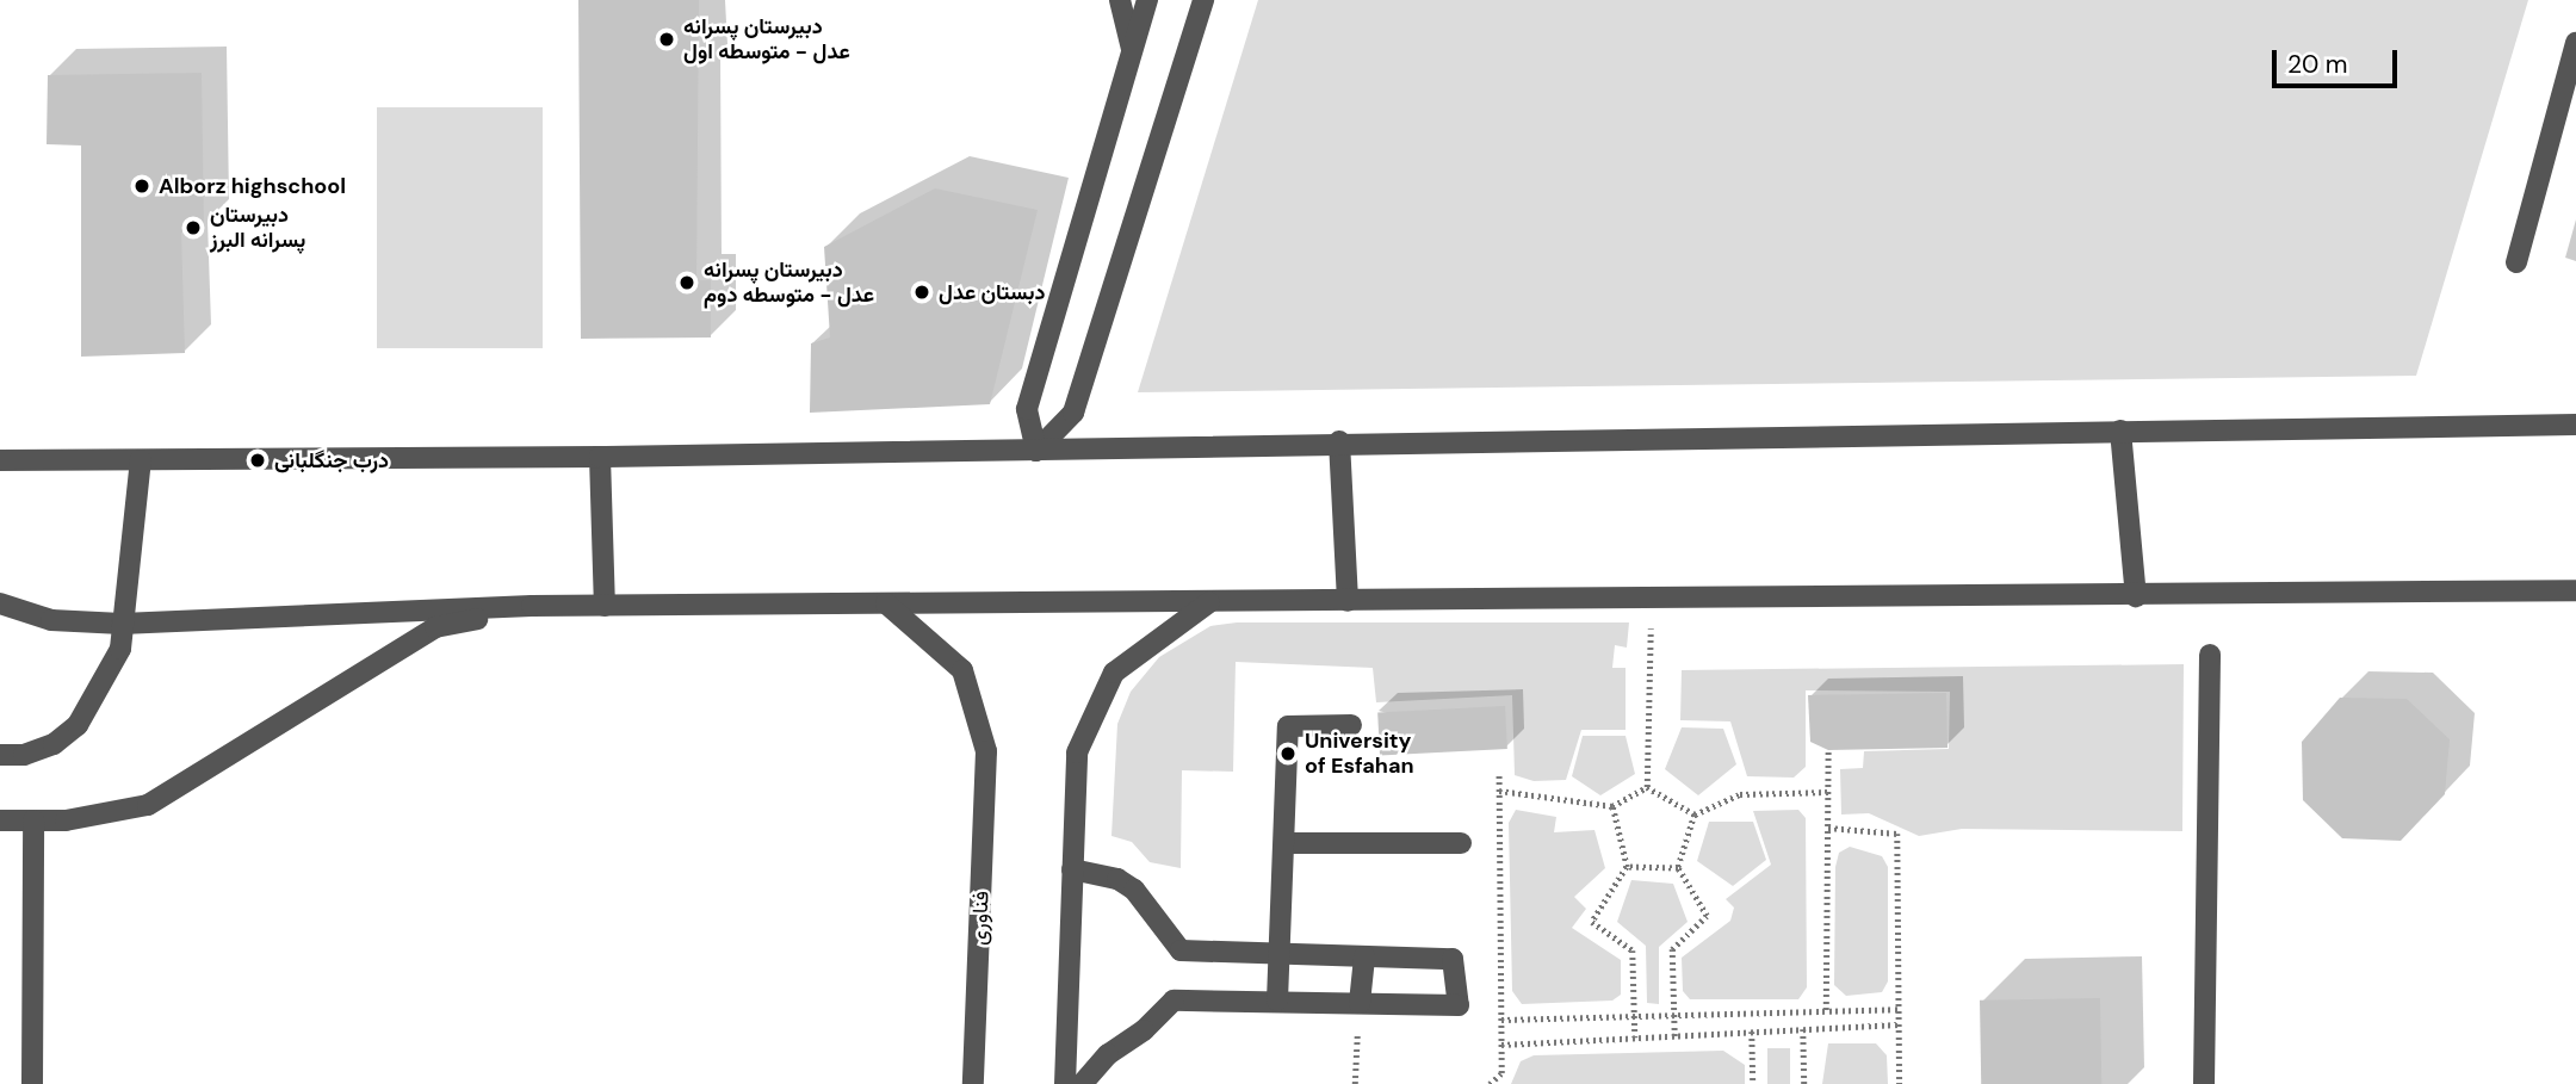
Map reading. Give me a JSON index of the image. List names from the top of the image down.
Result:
{
  "streets": {
    "lane": ["فناوری"]
  },
  "places": [
    "دبیرستان پسرانه عدل - متوسطه اول",
    "Alborz highschool",
    "دبیرستان پسرانه البرز",
    "دبیرستان پسرانه عدل - متوسطه دوم",
    "دبستان عدل",
    "درب جنگلبانی",
    "University of Esfahan"
  ],
  "scale_bar": "20 m"
}
